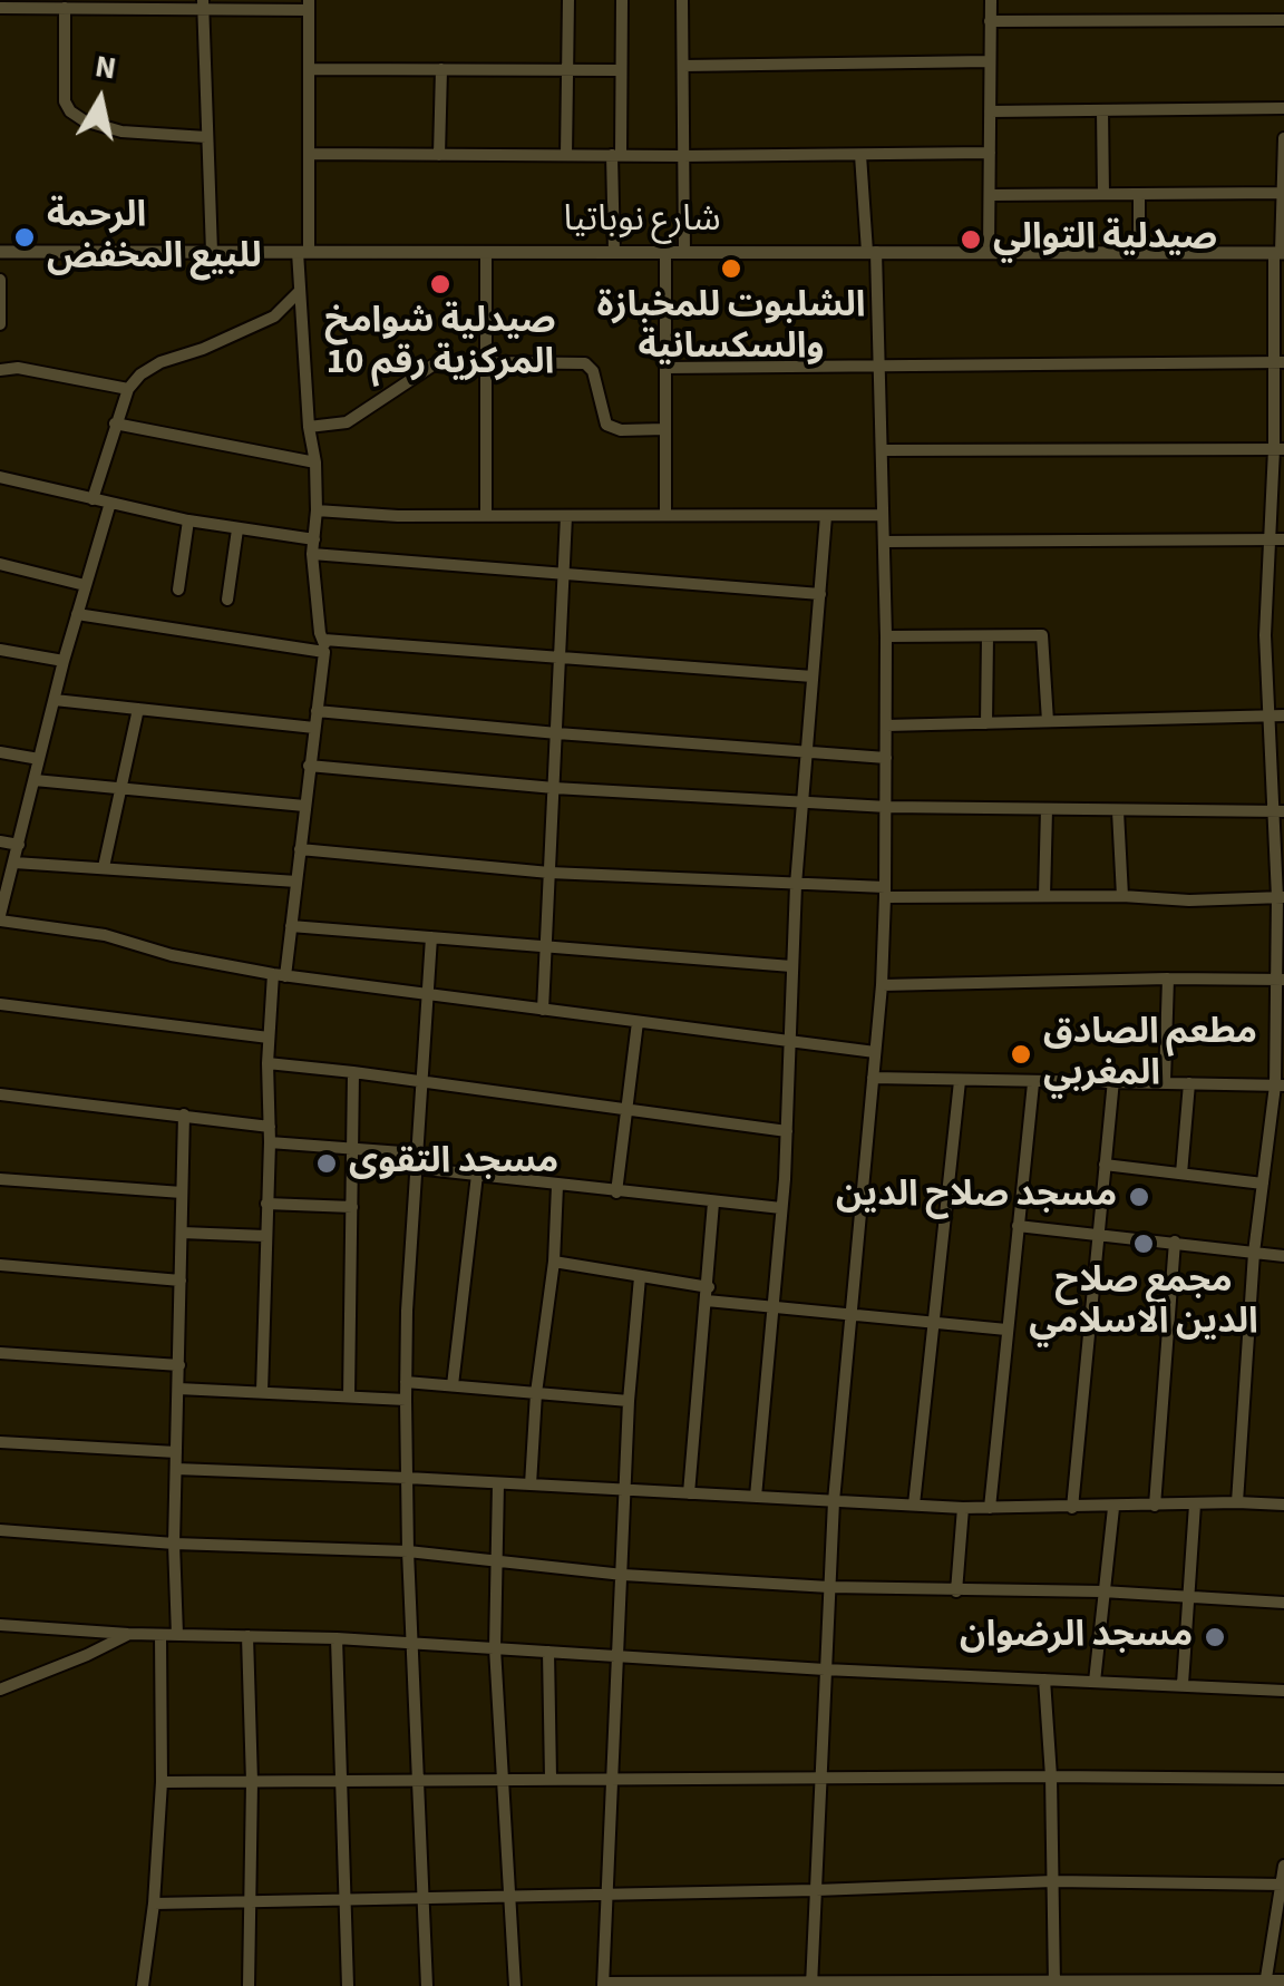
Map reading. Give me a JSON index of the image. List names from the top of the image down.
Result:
{
  "streets": {
    "street": ["شارع نوباتيا"]
  },
  "places": [
    "الرحمة للبيع المخفض",
    "صيدلية التوالي",
    "الشلبوت للمخبازة والسكسانية",
    "صيدلية شوامخ المركزية رقم 10",
    "مطعم الصادق المغربي",
    "مسجد التقوى",
    "مسجد صلاح الدين",
    "مجمع صلاح الدين الاسلامي",
    "مسجد الرضوان"
  ],
  "north": "top"
}
